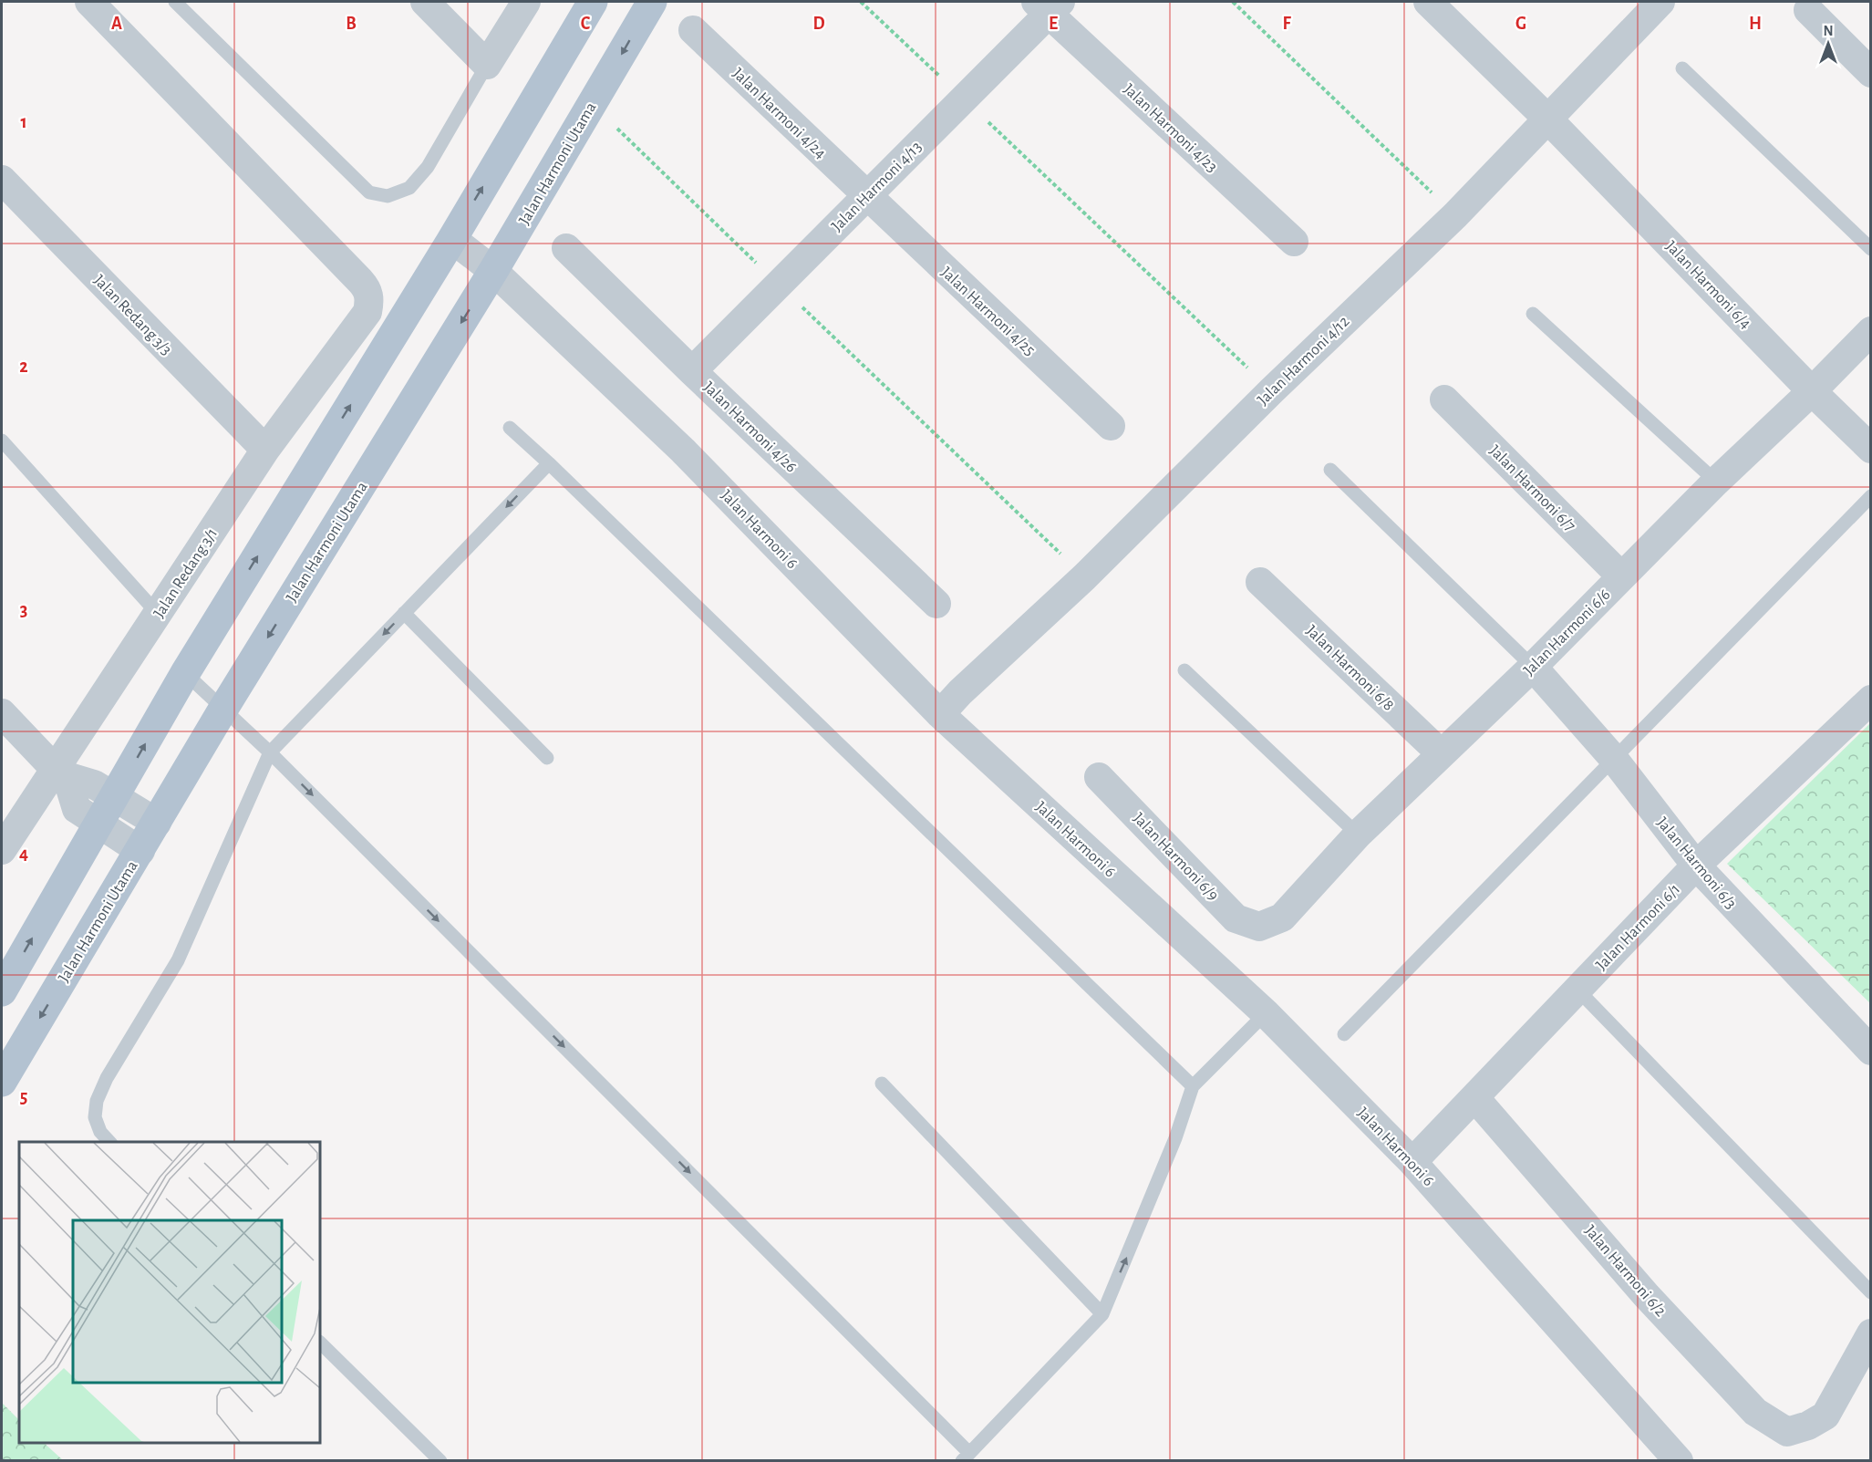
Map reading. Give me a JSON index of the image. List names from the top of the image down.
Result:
{
  "streets": {
    "main road": ["Jalan Harmoni Utama"],
    "street": [
      "Jalan Harmoni 4/24",
      "Jalan Harmoni 4/23",
      "Jalan Harmoni 4/13",
      "Jalan Harmoni 6/4",
      "Jalan Harmoni 4/25",
      "Jalan Redang 3/3",
      "Jalan Harmoni 4/12",
      "Jalan Harmoni 4/26",
      "Jalan Harmoni 6/7",
      "Jalan Harmoni 6",
      "Jalan Redang 3/1",
      "Jalan Harmoni 6/6",
      "Jalan Harmoni 6/8",
      "Jalan Harmoni 6/9",
      "Jalan Harmoni 6/3",
      "Jalan Harmoni 6/1",
      "Jalan Harmoni 6/2"
    ]
  },
  "crossings": [
    ["Jalan Harmoni 4/24", "Jalan Harmoni 4/13"],
    ["Jalan Harmoni 4/24", "Jalan Harmoni 4/25"],
    ["Jalan Harmoni 4/23", "Jalan Harmoni 4/13"],
    ["Jalan Harmoni Utama", "Jalan Harmoni 6"],
    ["Jalan Harmoni 4/13", "Jalan Harmoni 4/25"],
    ["Jalan Harmoni 4/13", "Jalan Harmoni 4/26"],
    ["Jalan Harmoni 6/4", "Jalan Harmoni 4/12"],
    ["Jalan Harmoni 6/4", "Jalan Harmoni 6/6"],
    ["Jalan Redang 3/3", "Jalan Redang 3/1"],
    ["Jalan Harmoni 4/12", "Jalan Harmoni 6"],
    ["Jalan Harmoni 6/7", "Jalan Harmoni 6/6"],
    ["Jalan Harmoni 6", "Jalan Harmoni 6/1"],
    ["Jalan Harmoni 6/6", "Jalan Harmoni 6/8"],
    ["Jalan Harmoni 6/6", "Jalan Harmoni 6/9"],
    ["Jalan Harmoni 6/6", "Jalan Harmoni 6/3"],
    ["Jalan Harmoni 6/3", "Jalan Harmoni 6/1"],
    ["Jalan Harmoni 6/1", "Jalan Harmoni 6/2"]
  ],
  "north": "top",
  "grid": {
    "columns": [
      "A",
      "B",
      "C",
      "D",
      "E",
      "F",
      "G",
      "H"
    ],
    "rows": [
      "1",
      "2",
      "3",
      "4",
      "5"
    ]
  }
}
